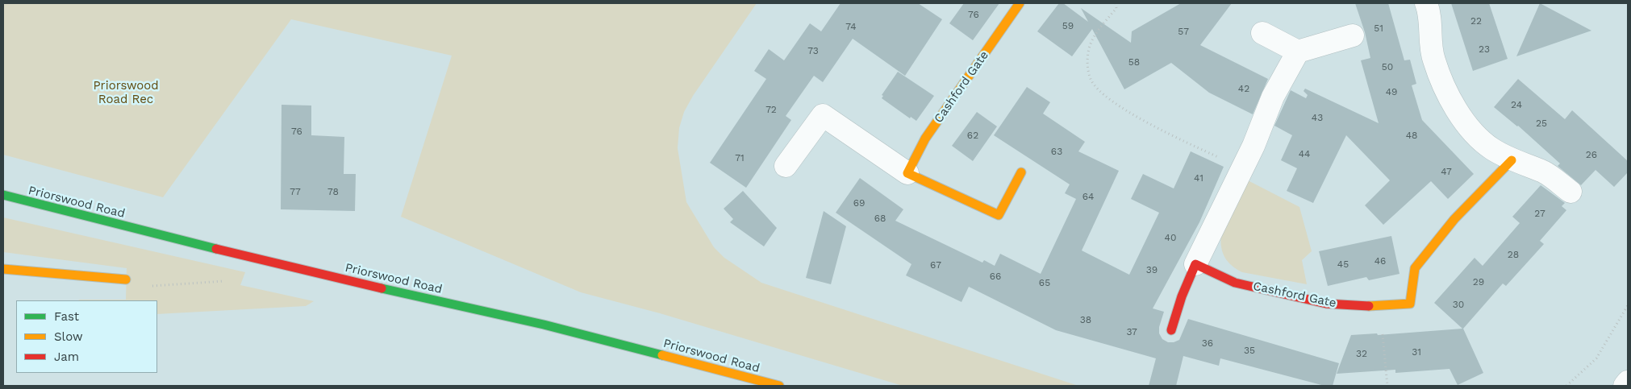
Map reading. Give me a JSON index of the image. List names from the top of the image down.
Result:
{
  "streets": {
    "street": ["Cashford Gate", "Priorswood Road"]
  },
  "parks": ["Priorswood Road Rec"],
  "house_numbers": [
    "76",
    "22",
    "59",
    "74",
    "51",
    "57",
    "23",
    "73",
    "58",
    "50",
    "42",
    "49",
    "24",
    "72",
    "43",
    "25",
    "76",
    "62",
    "48",
    "63",
    "44",
    "26",
    "71",
    "47",
    "41",
    "77",
    "78",
    "64",
    "69",
    "27",
    "68",
    "40",
    "28",
    "46",
    "45",
    "67",
    "39",
    "66",
    "29",
    "65",
    "30",
    "38",
    "37",
    "36",
    "35",
    "31",
    "32"
  ],
  "legend": ["Fast", "Slow", "Jam"]
}
